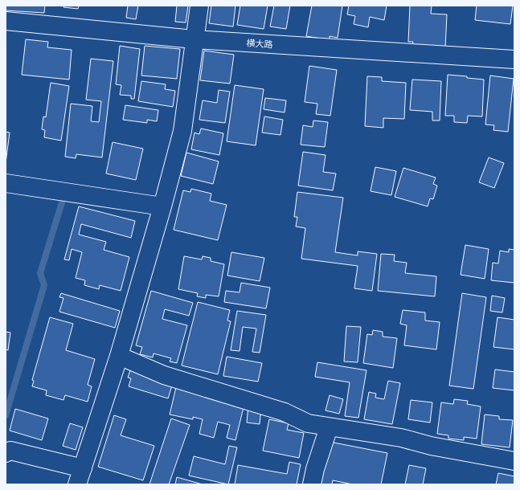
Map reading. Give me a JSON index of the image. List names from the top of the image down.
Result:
{
  "streets": {
    "street": ["横大路"]
  }
}
